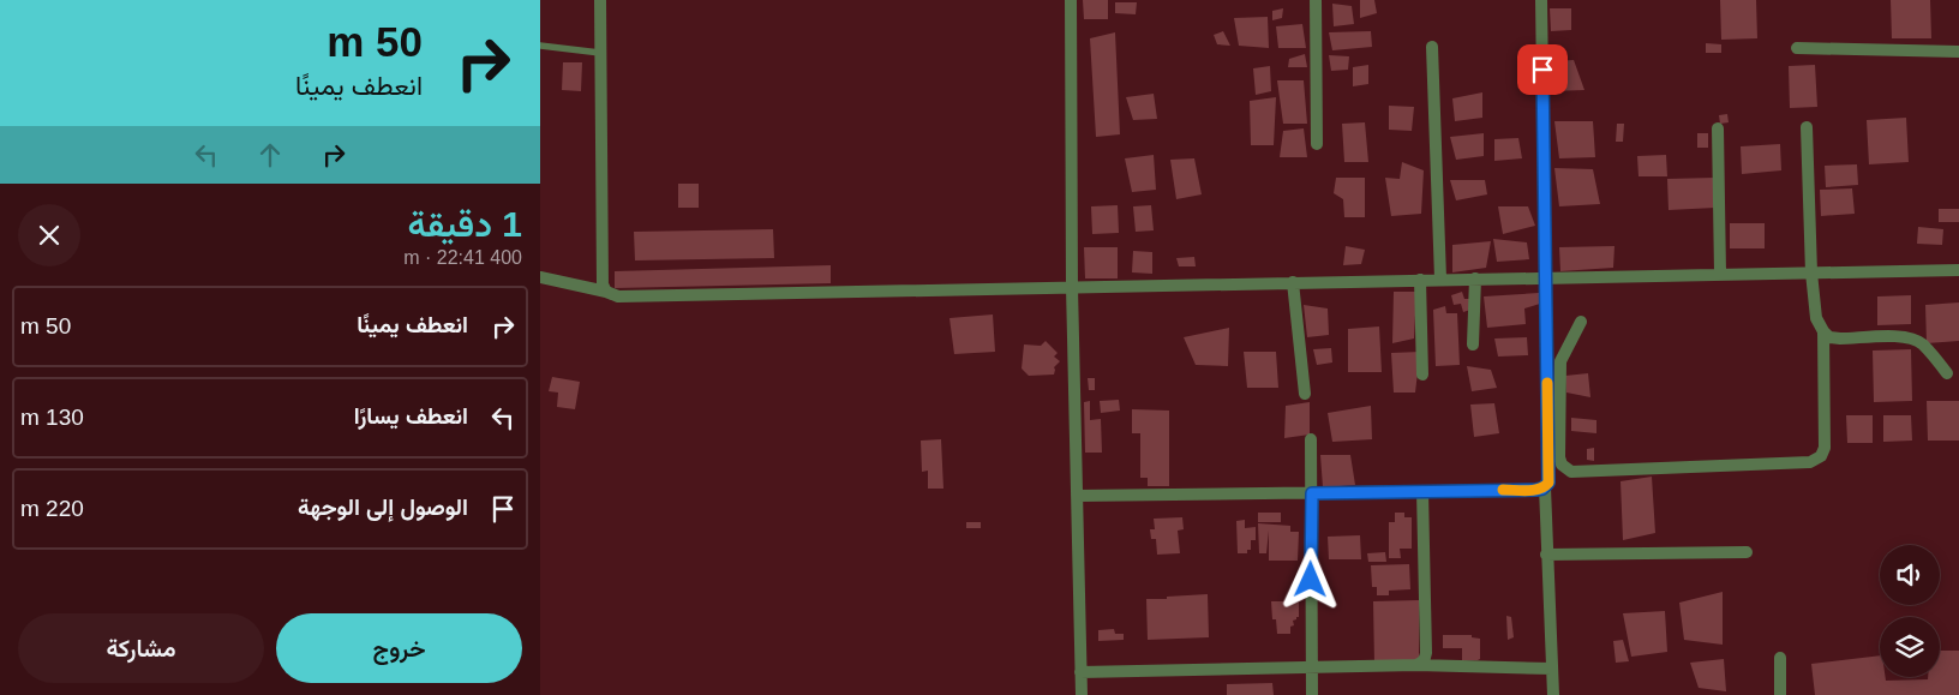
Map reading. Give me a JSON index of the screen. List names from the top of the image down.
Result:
{
  "page": {
    "turn": ["50 m", "انعطف يمينًا"],
    "heading": ["1 دقيقة", "400 m · 22:41"],
    "list": [
      {
        "name": "انعطف يمينًا",
        "value": "50 m"
      },
      {
        "name": "انعطف يسارًا",
        "value": "130 m"
      },
      {
        "name": "الوصول إلى الوجهة",
        "value": "220 m"
      }
    ],
    "buttons": ["خروج", "مشاركة"]
  }
}
